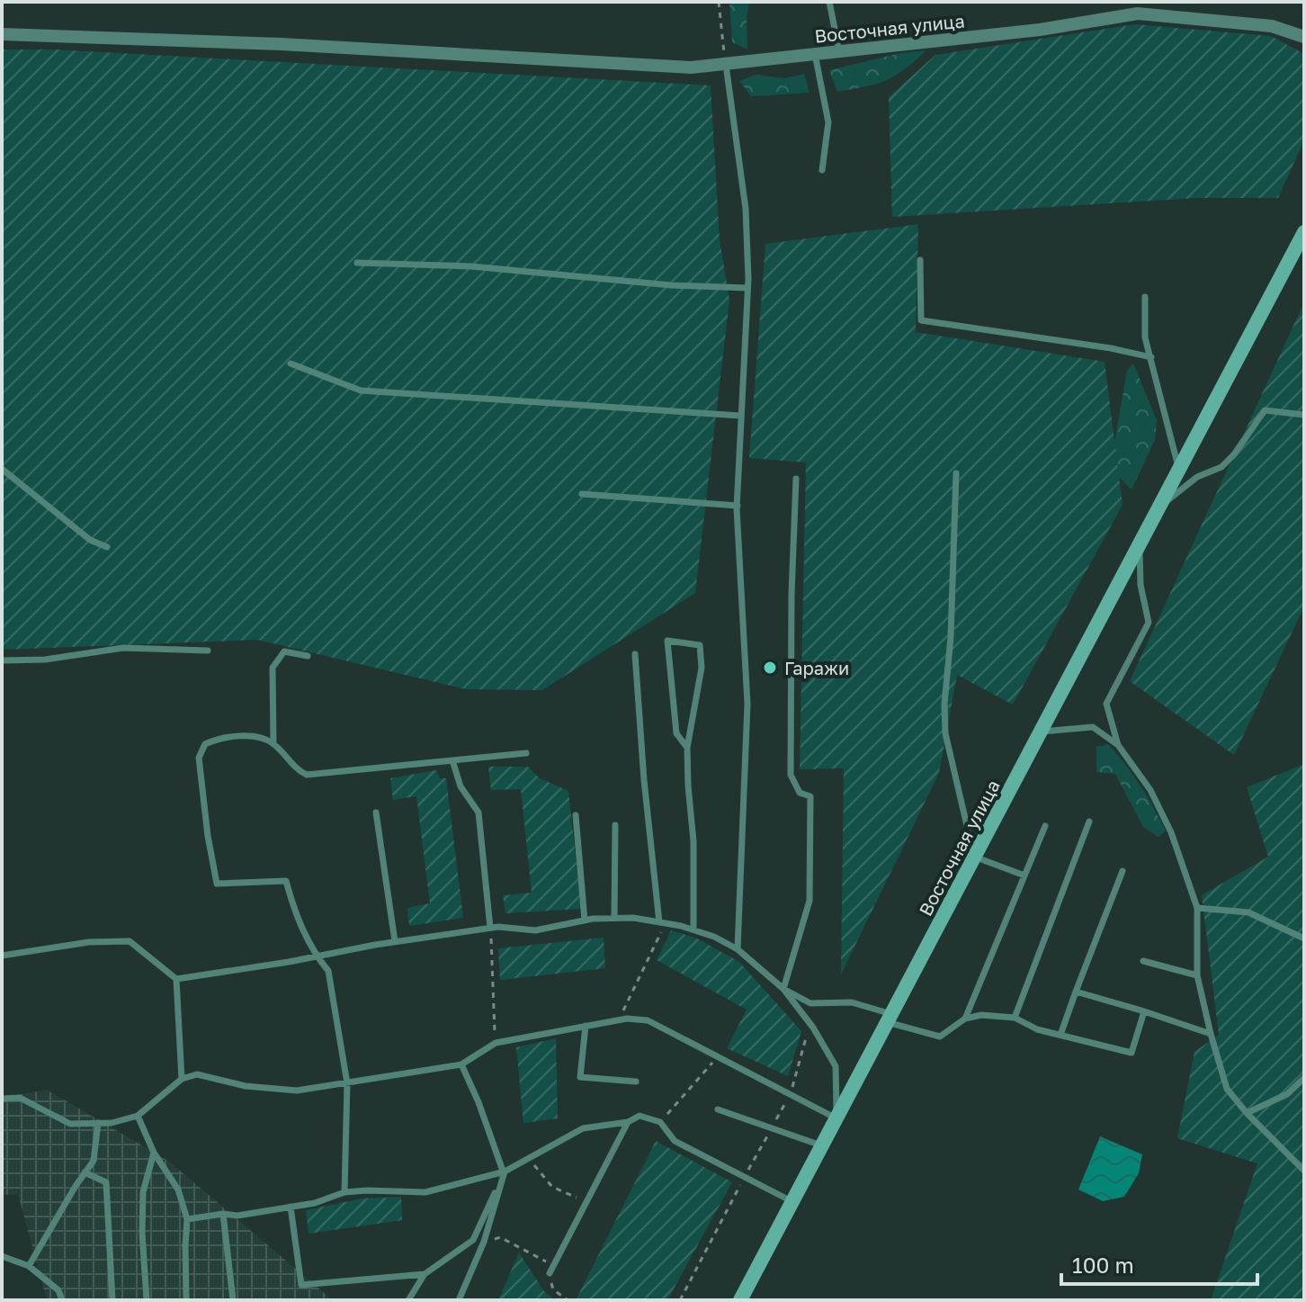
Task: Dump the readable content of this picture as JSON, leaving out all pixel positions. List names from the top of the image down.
{
  "streets": {
    "main road": ["Восточная улица"]
  },
  "places": ["Гаражи"],
  "scale_bar": "100 m"
}
